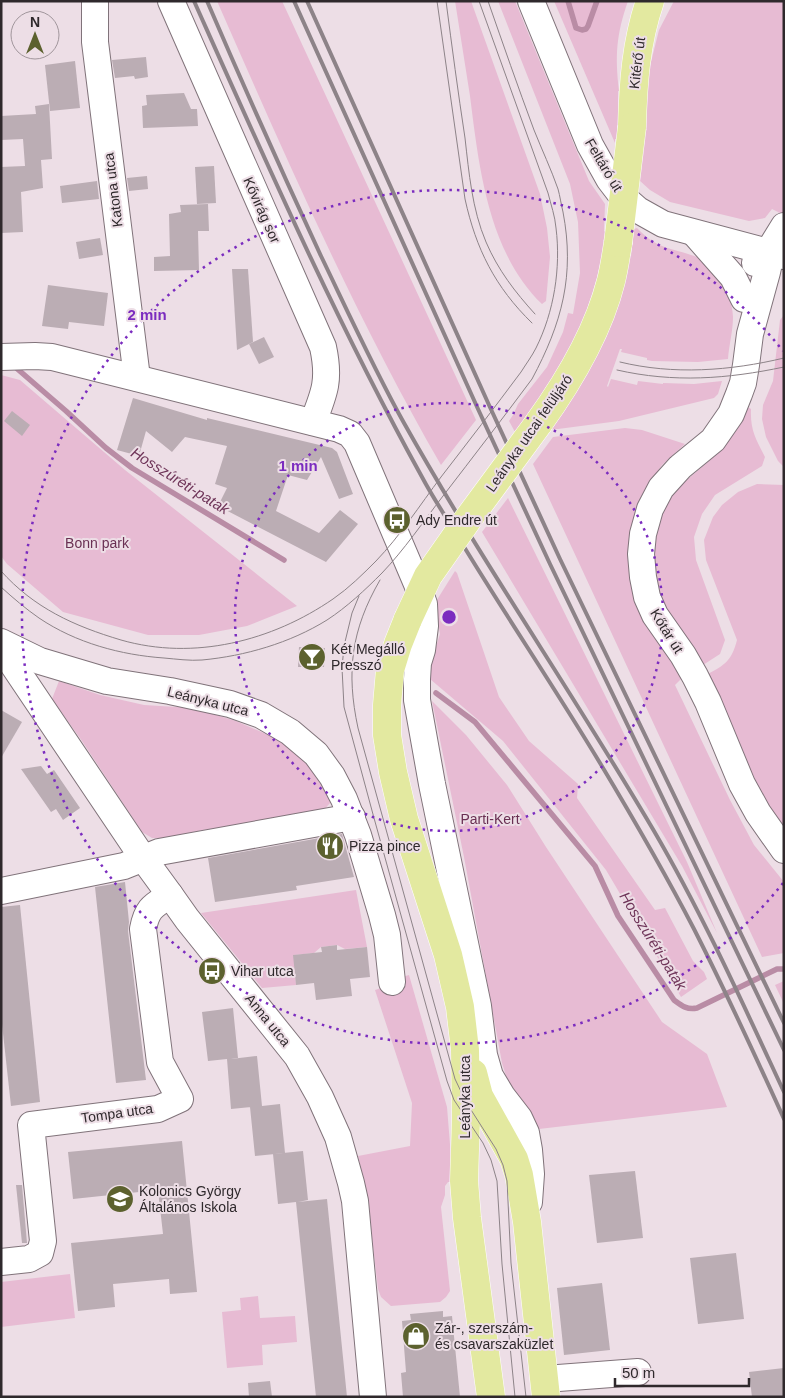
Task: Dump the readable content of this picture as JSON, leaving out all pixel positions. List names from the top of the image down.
{
  "streets": {
    "main road": ["Kitérő út", "Leányka utcai felüljáró", "Leányka utca"],
    "street": [
      "Feltáró út",
      "Katona utca",
      "Kővirág sor",
      "Kőtár út",
      "Anna utca",
      "Tompa utca"
    ]
  },
  "crossings": [
    ["Kitérő út", "Leányka utcai felüljáró"],
    ["Feltáró út", "Kőtár út"],
    ["Leányka utcai felüljáró", "Leányka utca"],
    ["Anna utca", "Tompa utca"]
  ],
  "water": ["Hosszúréti-patak"],
  "parks": ["Bonn park", "Parti-Kert"],
  "places": {
    "bus stop": ["Ady Endre út", "Vihar utca"],
    "bar": ["Két Megálló Presszó"],
    "restaurant": ["Pizza pince"],
    "school or university": ["Kolonics György Általános Iskola"],
    "shop": ["Zár-, szerszám- és csavarszaküzlet"]
  },
  "scale_bar": "50 m",
  "north": "top",
  "rings": ["2 min", "1 min"]
}
